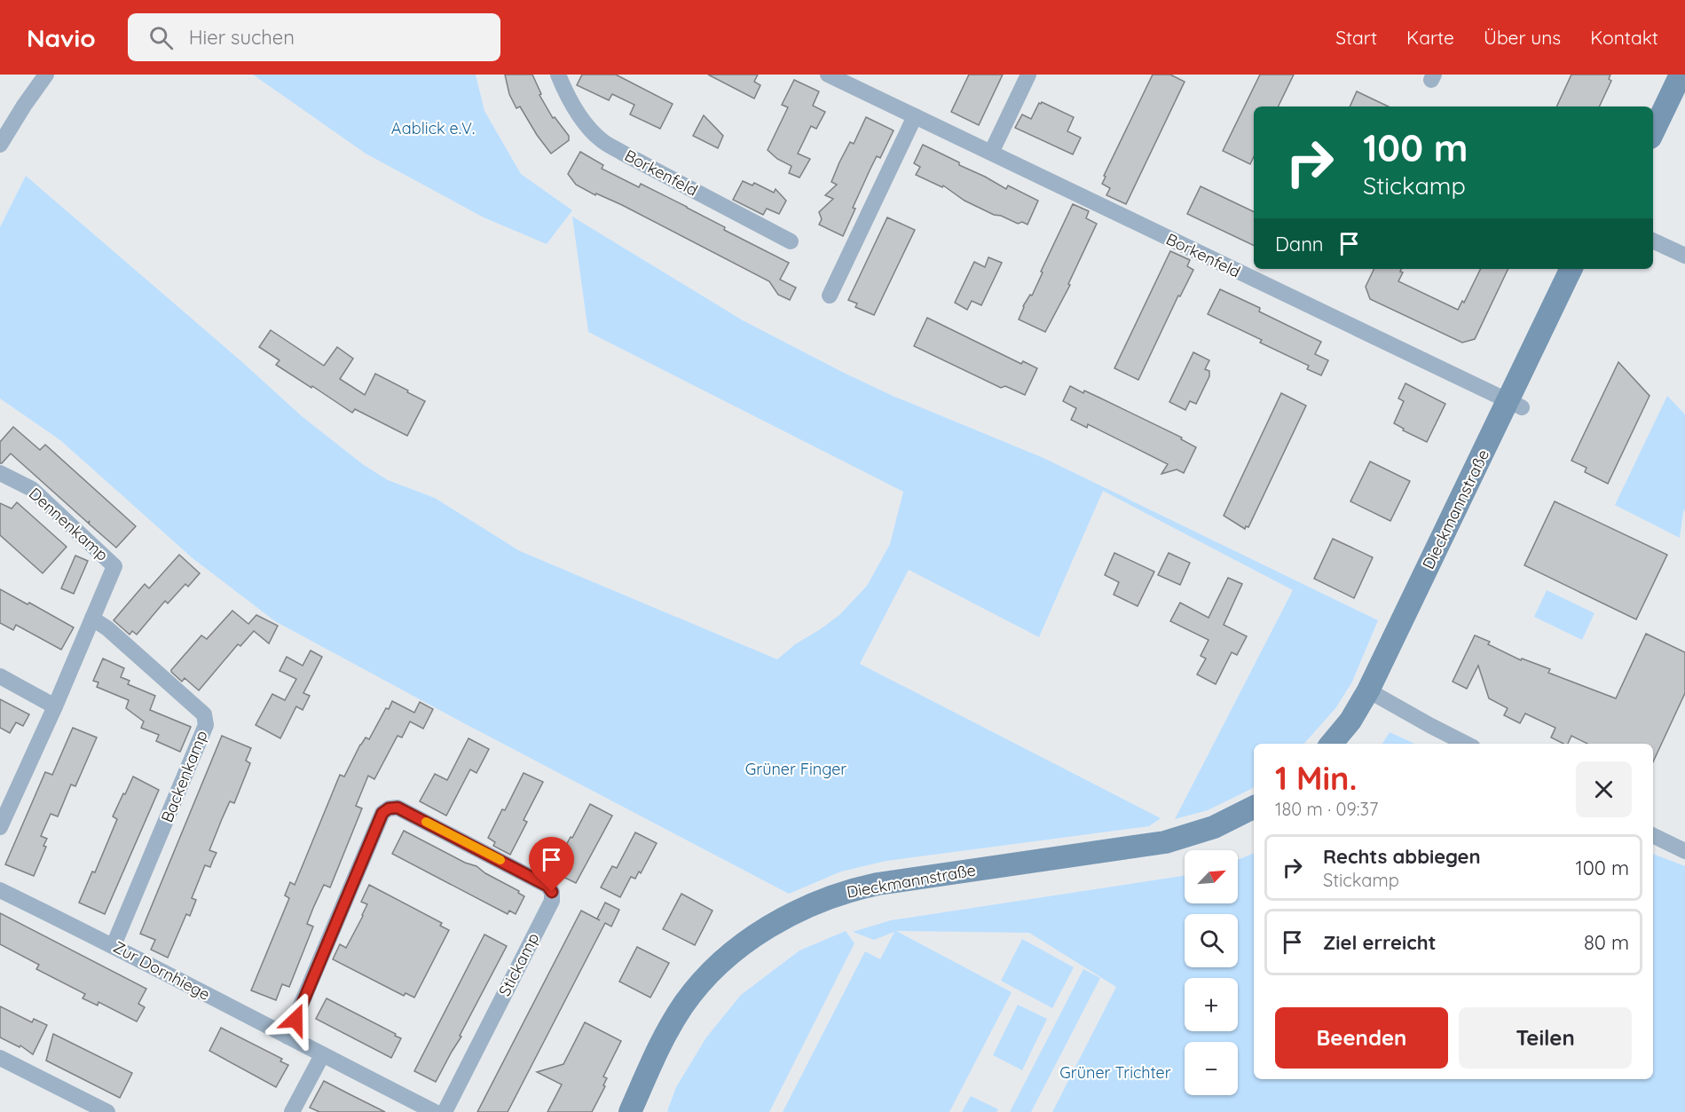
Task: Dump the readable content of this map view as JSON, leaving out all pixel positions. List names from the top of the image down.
{
  "streets": {
    "street": [
      "Borkenfeld",
      "Dieckmannstraße",
      "Dennenkamp",
      "Backenkamp",
      "Stickamp",
      "Zur Dornhiege"
    ]
  },
  "crossings": [
    ["Borkenfeld", "Dieckmannstraße"],
    ["Dennenkamp", "Backenkamp"],
    ["Backenkamp", "Zur Dornhiege"],
    ["Stickamp", "Zur Dornhiege"]
  ],
  "parks": ["Aablick e.V.", "Grüner Finger", "Grüner Trichter"],
  "north": "top right",
  "page": {
    "header": "Navio",
    "search": "Hier suchen",
    "nav": [
      "Start",
      "Karte",
      "Über uns",
      "Kontakt"
    ],
    "turn": ["100 m", "Stickamp"],
    "then": "Dann",
    "heading": ["1 Min.", "180 m · 09:37"],
    "list": [
      {
        "name": "Rechts abbiegen",
        "note": "Stickamp",
        "value": "100 m"
      },
      {
        "name": "Ziel erreicht",
        "value": "80 m"
      }
    ],
    "map_buttons": ["+", "−"],
    "buttons": ["Beenden", "Teilen"]
  }
}
